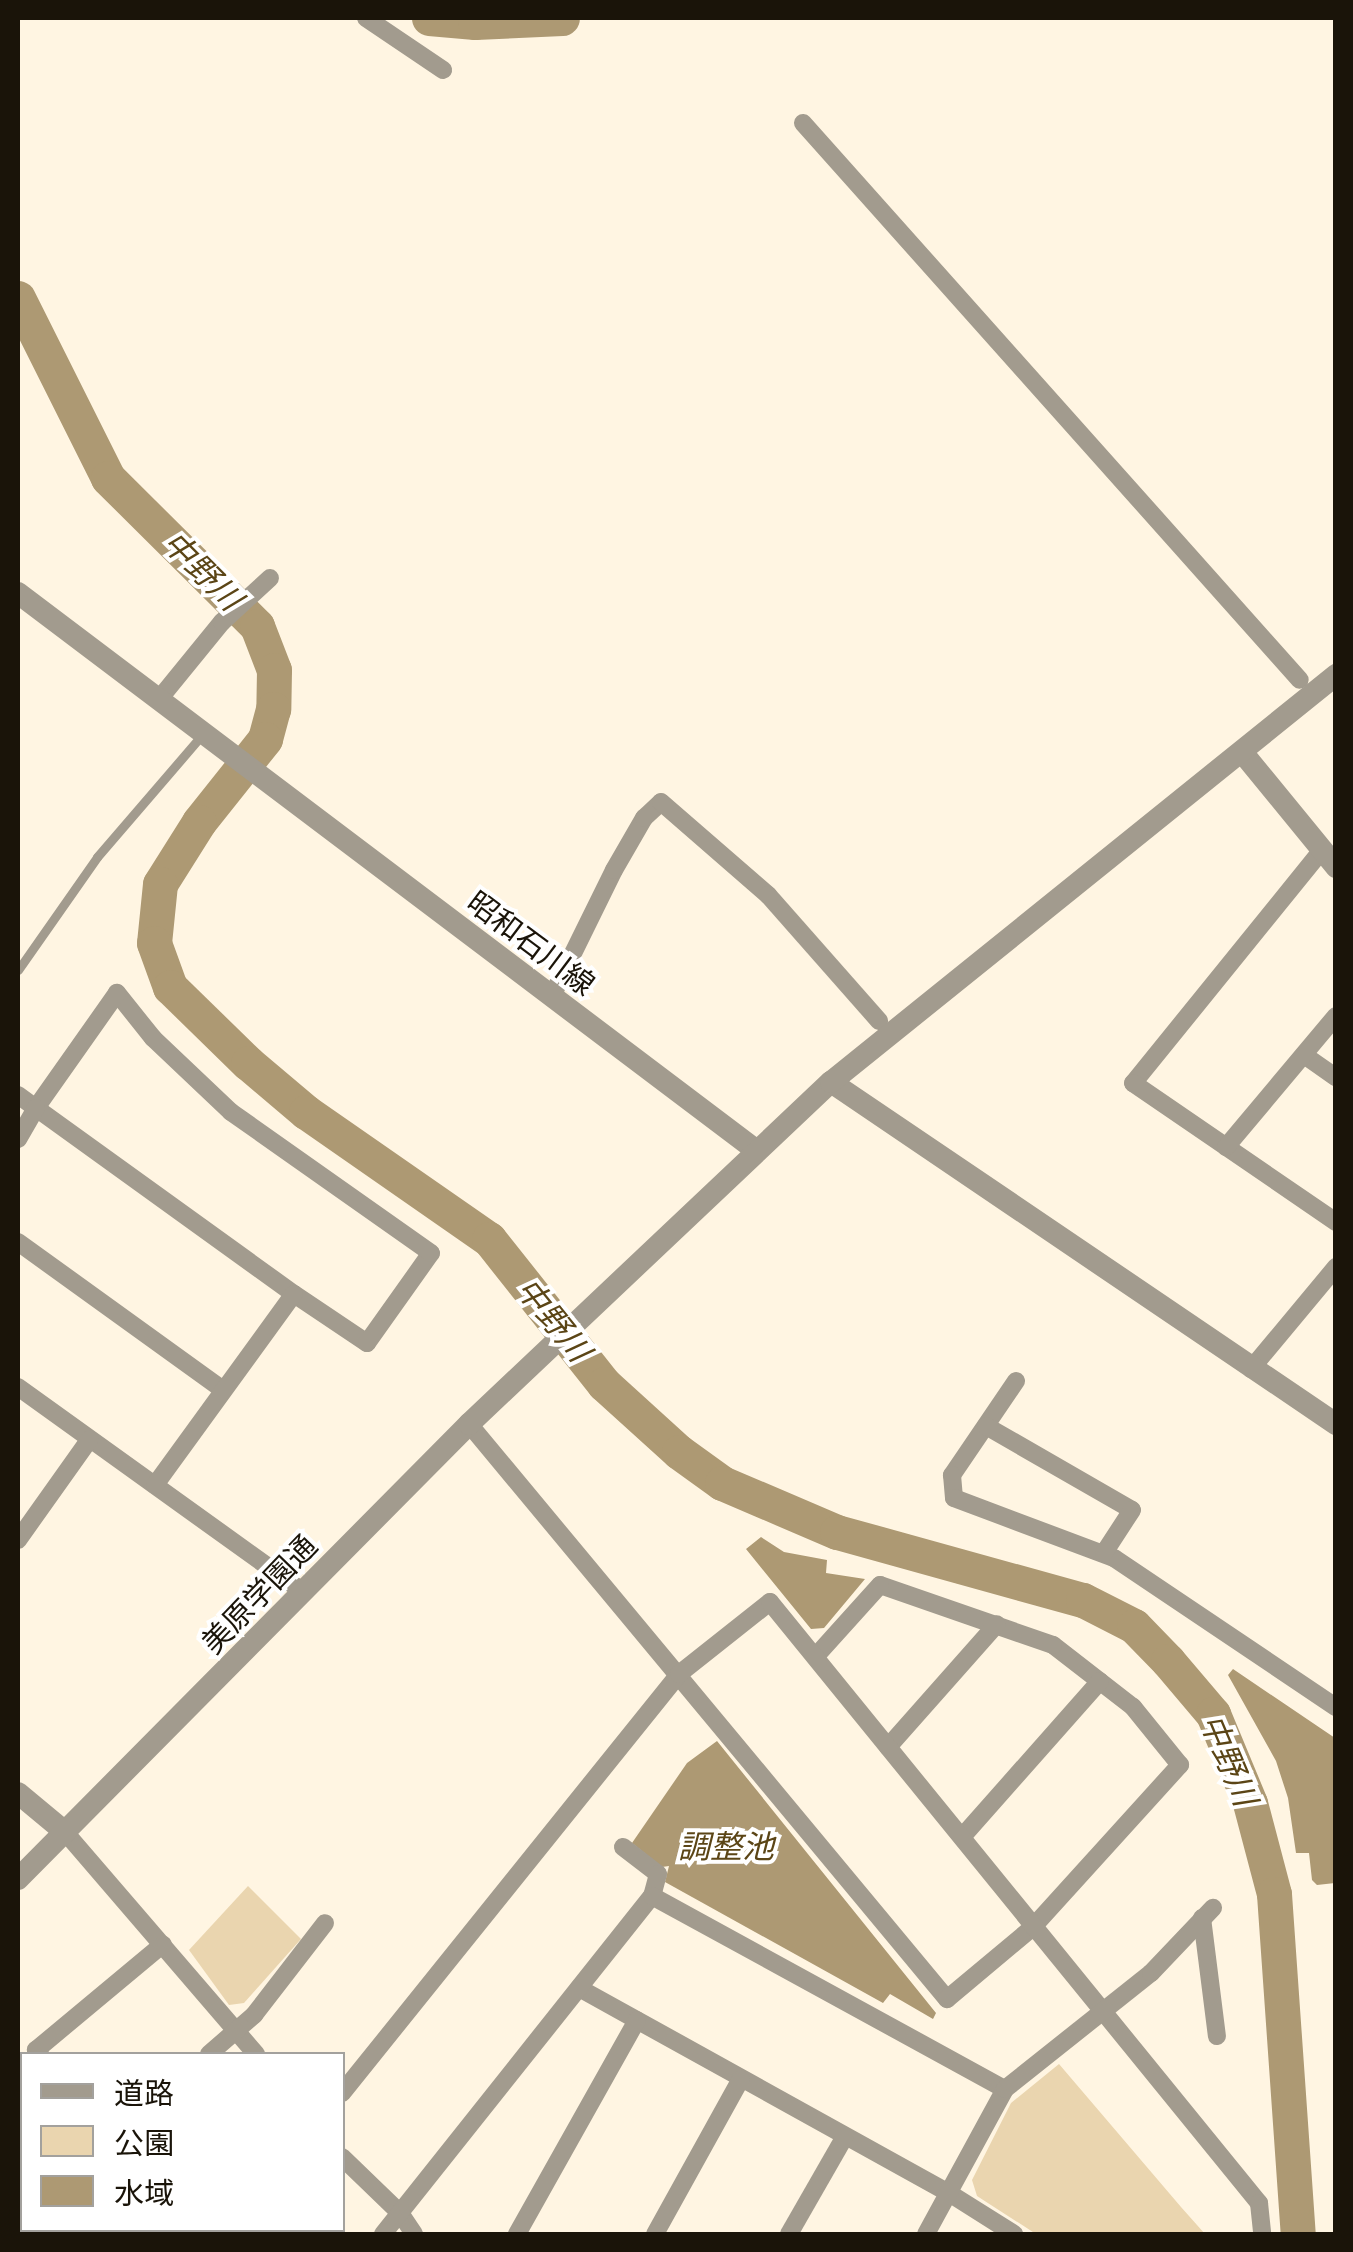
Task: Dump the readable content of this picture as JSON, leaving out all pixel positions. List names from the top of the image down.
{
  "streets": {
    "street": ["昭和石川線", "美原学園通"]
  },
  "crossings": [
    ["昭和石川線", "美原学園通"]
  ],
  "water": ["中野川", "調整池"],
  "legend": ["道路", "公園", "水域"]
}
